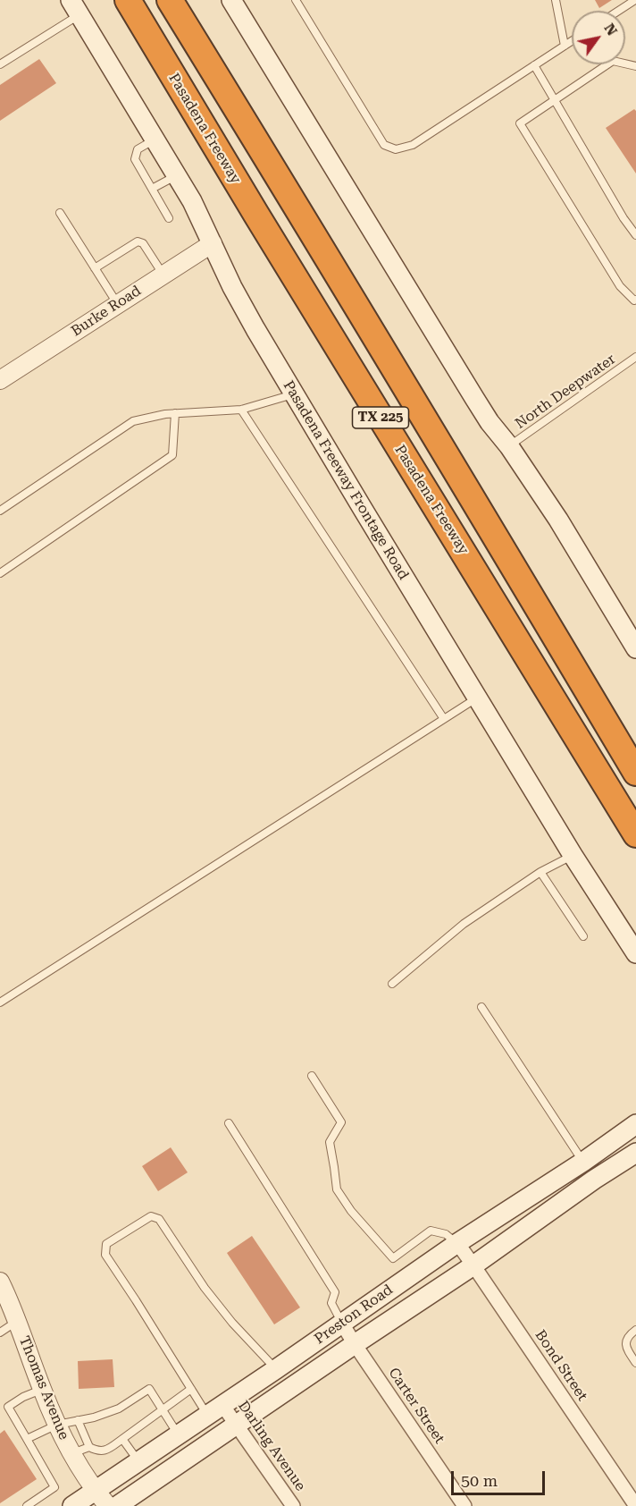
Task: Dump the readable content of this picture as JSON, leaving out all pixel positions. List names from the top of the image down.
{
  "streets": {
    "highway": ["Pasadena Freeway", "TX 225"],
    "main road": ["Pasadena Freeway Frontage Road", "Preston Road"],
    "street": [
      "Burke Road",
      "Bond Street",
      "Thomas Avenue",
      "Carter Street",
      "Darling Avenue"
    ],
    "lane": ["North Deepwater"]
  },
  "crossings": [
    ["Burke Road", "Pasadena Freeway Frontage Road"],
    ["Preston Road", "Bond Street"],
    ["Preston Road", "Thomas Avenue"],
    ["Preston Road", "Carter Street"],
    ["Preston Road", "Darling Avenue"]
  ],
  "scale_bar": "50 m",
  "north": "top right"
}
